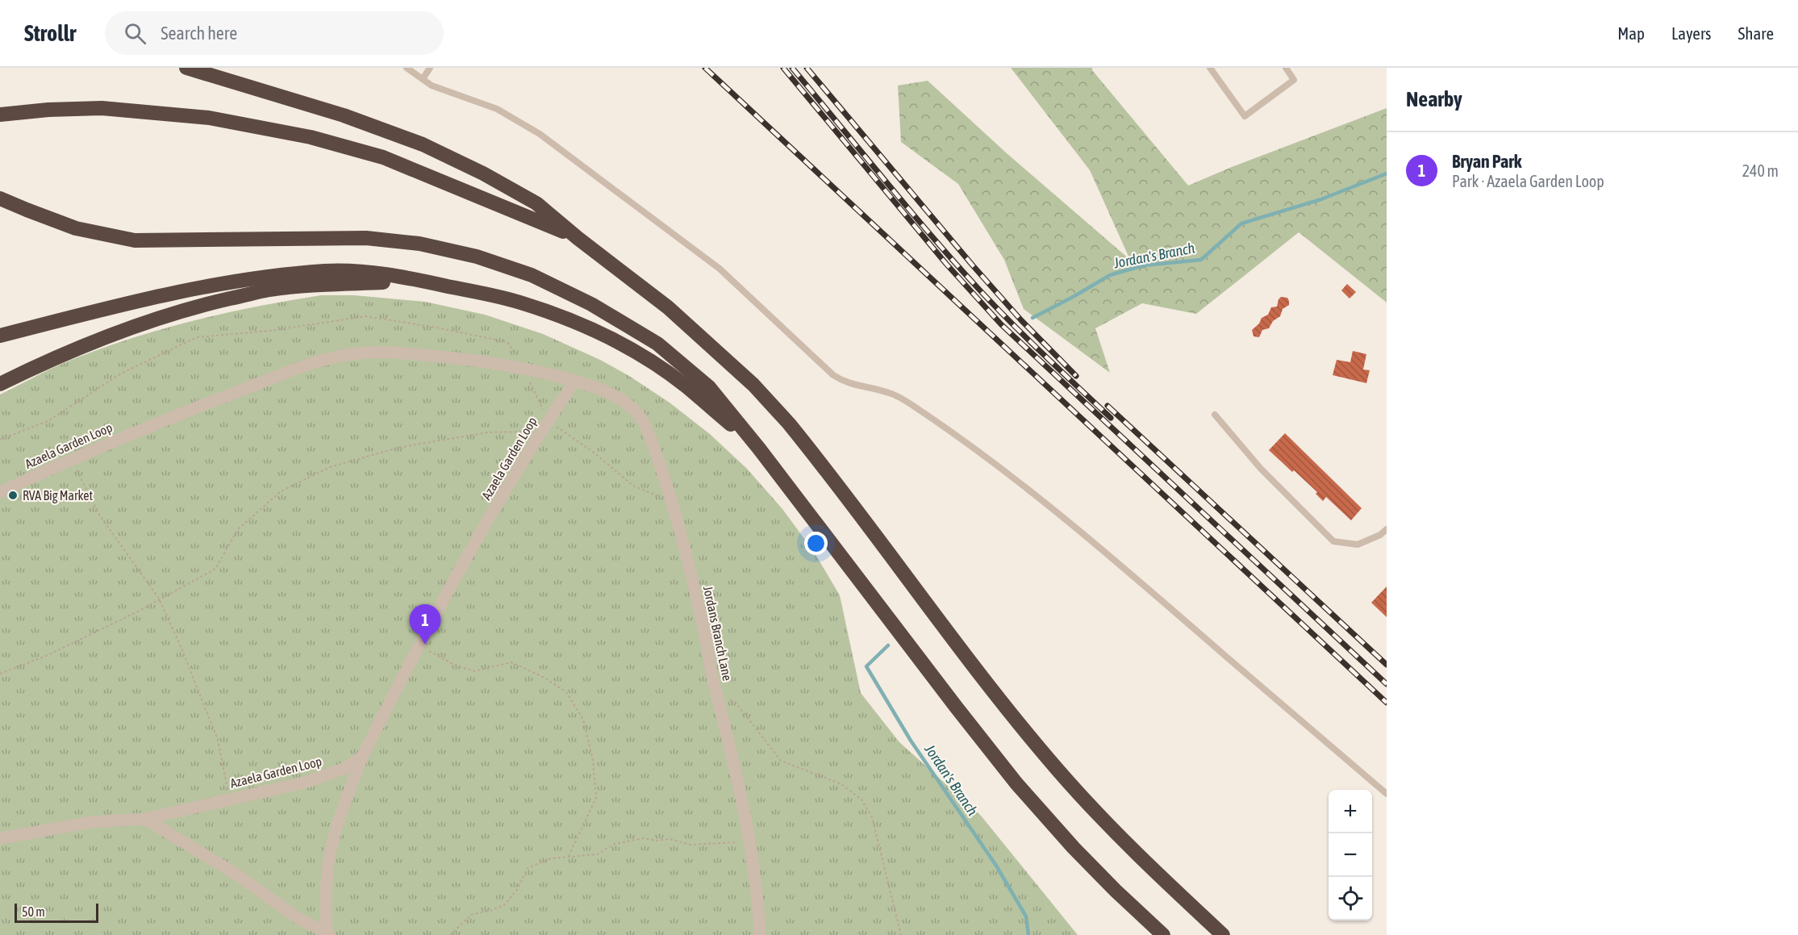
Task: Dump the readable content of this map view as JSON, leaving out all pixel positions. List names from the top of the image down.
{
  "streets": {
    "street": ["Azaela Garden Loop", "Jordans Branch Lane"]
  },
  "crossings": [
    ["Azaela Garden Loop", "Jordans Branch Lane"]
  ],
  "water": ["Jordan's Branch"],
  "places": ["RVA Big Market"],
  "scale_bar": "50 m",
  "page": {
    "header": "Strollr",
    "search": "Search here",
    "nav": ["Map", "Layers", "Share"],
    "heading": "Nearby",
    "list": [
      {
        "mark": "1",
        "name": "Bryan Park",
        "note": "Park · Azaela Garden Loop",
        "value": "240 m"
      }
    ],
    "pins": "1",
    "map_buttons": ["+", "−"],
    "scale": "50 m"
  }
}
